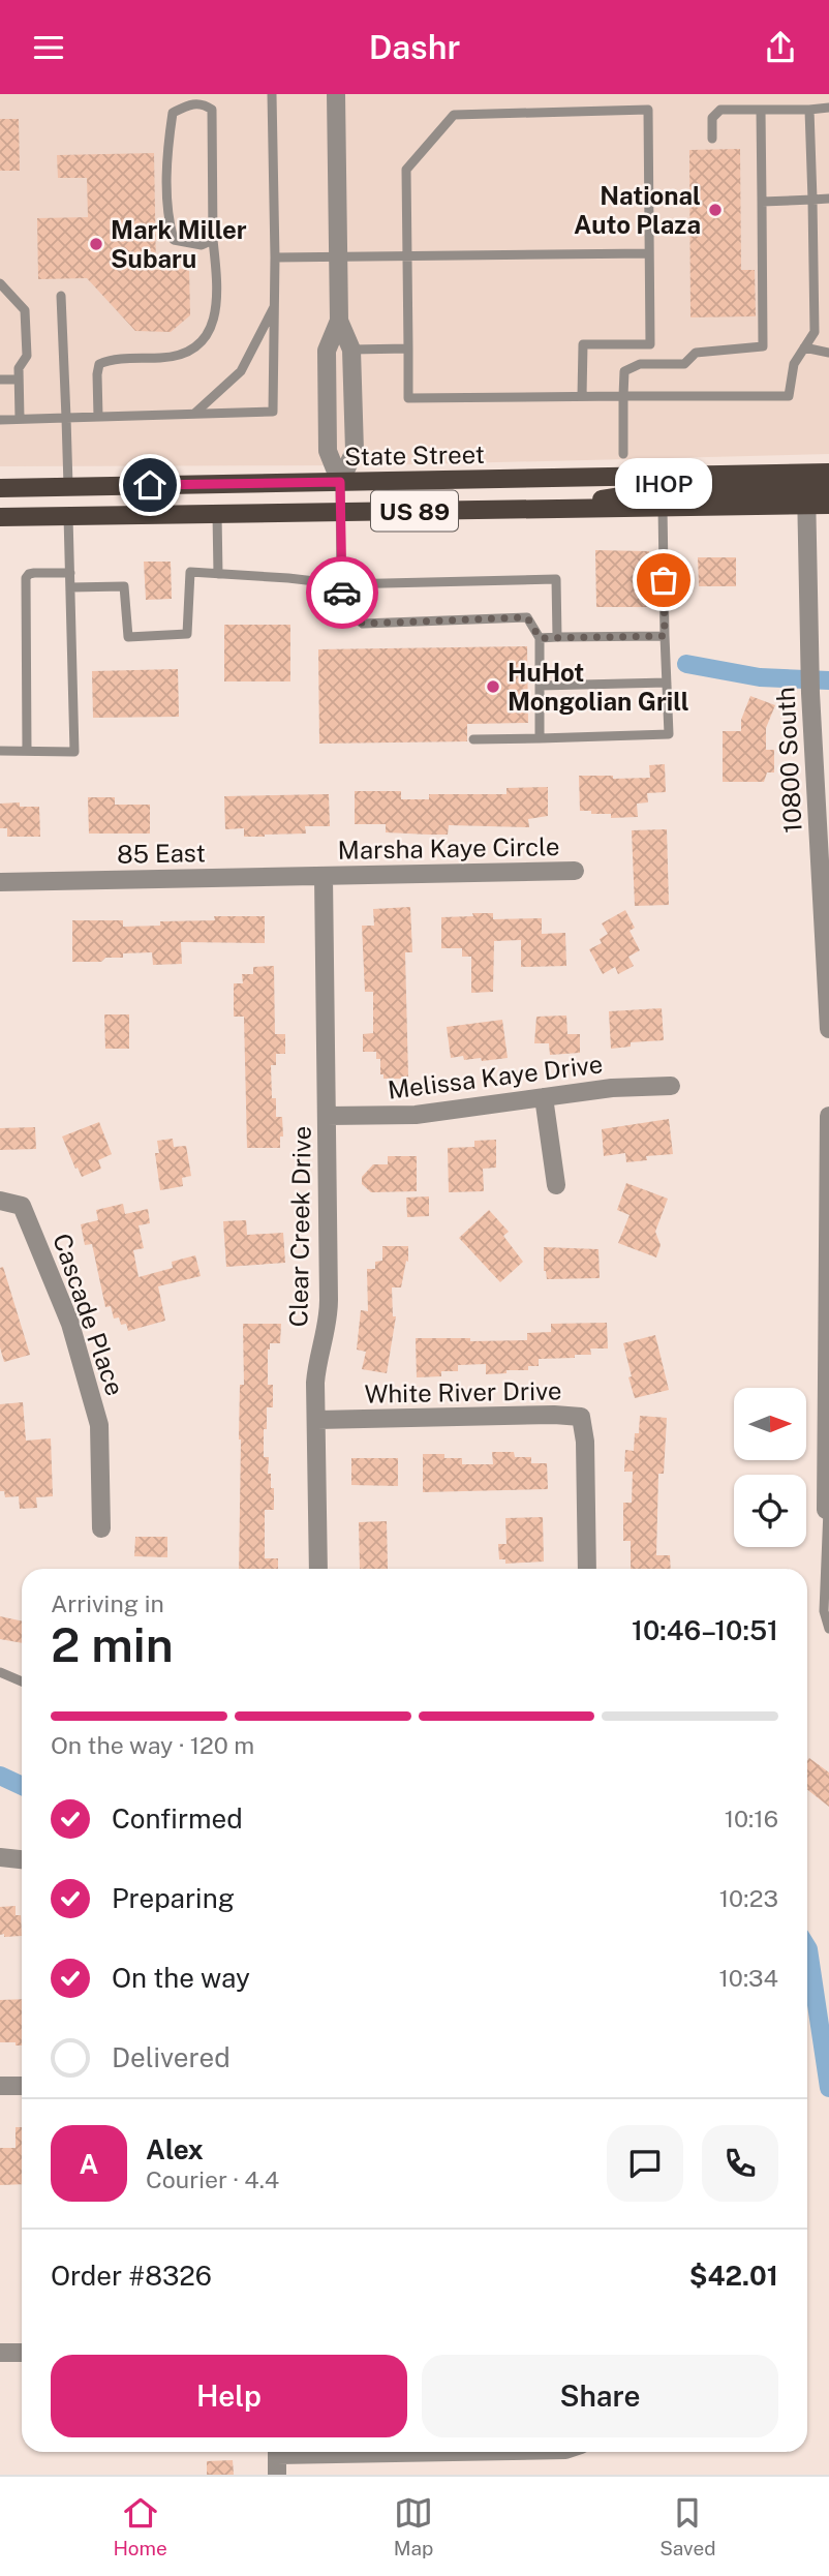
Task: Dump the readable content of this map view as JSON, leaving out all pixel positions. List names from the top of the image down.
{
  "streets": {
    "main road": ["State Street", "US 89"],
    "street": [
      "10800 South",
      "Marsha Kaye Circle",
      "85 East",
      "Melissa Kaye Drive",
      "Clear Creek Drive",
      "Cascade Place",
      "White River Drive"
    ]
  },
  "crossings": [
    ["US 89", "10800 South"],
    ["Marsha Kaye Circle", "85 East"],
    ["Marsha Kaye Circle", "Clear Creek Drive"],
    ["85 East", "Clear Creek Drive"],
    ["Melissa Kaye Drive", "Clear Creek Drive"],
    ["Clear Creek Drive", "White River Drive"]
  ],
  "places": [
    "National Auto Plaza",
    "Mark Miller Subaru",
    "IHOP",
    "HuHot Mongolian Grill"
  ],
  "north": "right",
  "page": {
    "header": "Dashr",
    "bubble": "IHOP",
    "heading": ["2 min", "Arriving in", "10:46–10:51"],
    "panel": [
      "Alex",
      "Courier · 4.4",
      "Order #8326",
      "$42.01"
    ],
    "bar": "On the way · 120 m",
    "list": [
      ["Confirmed", "10:16"],
      ["Preparing", "10:23"],
      ["On the way", "10:34"],
      "Delivered"
    ],
    "round": "A",
    "buttons": ["Help", "Share"],
    "tabs": ["Home", "Map", "Saved"]
  }
}
